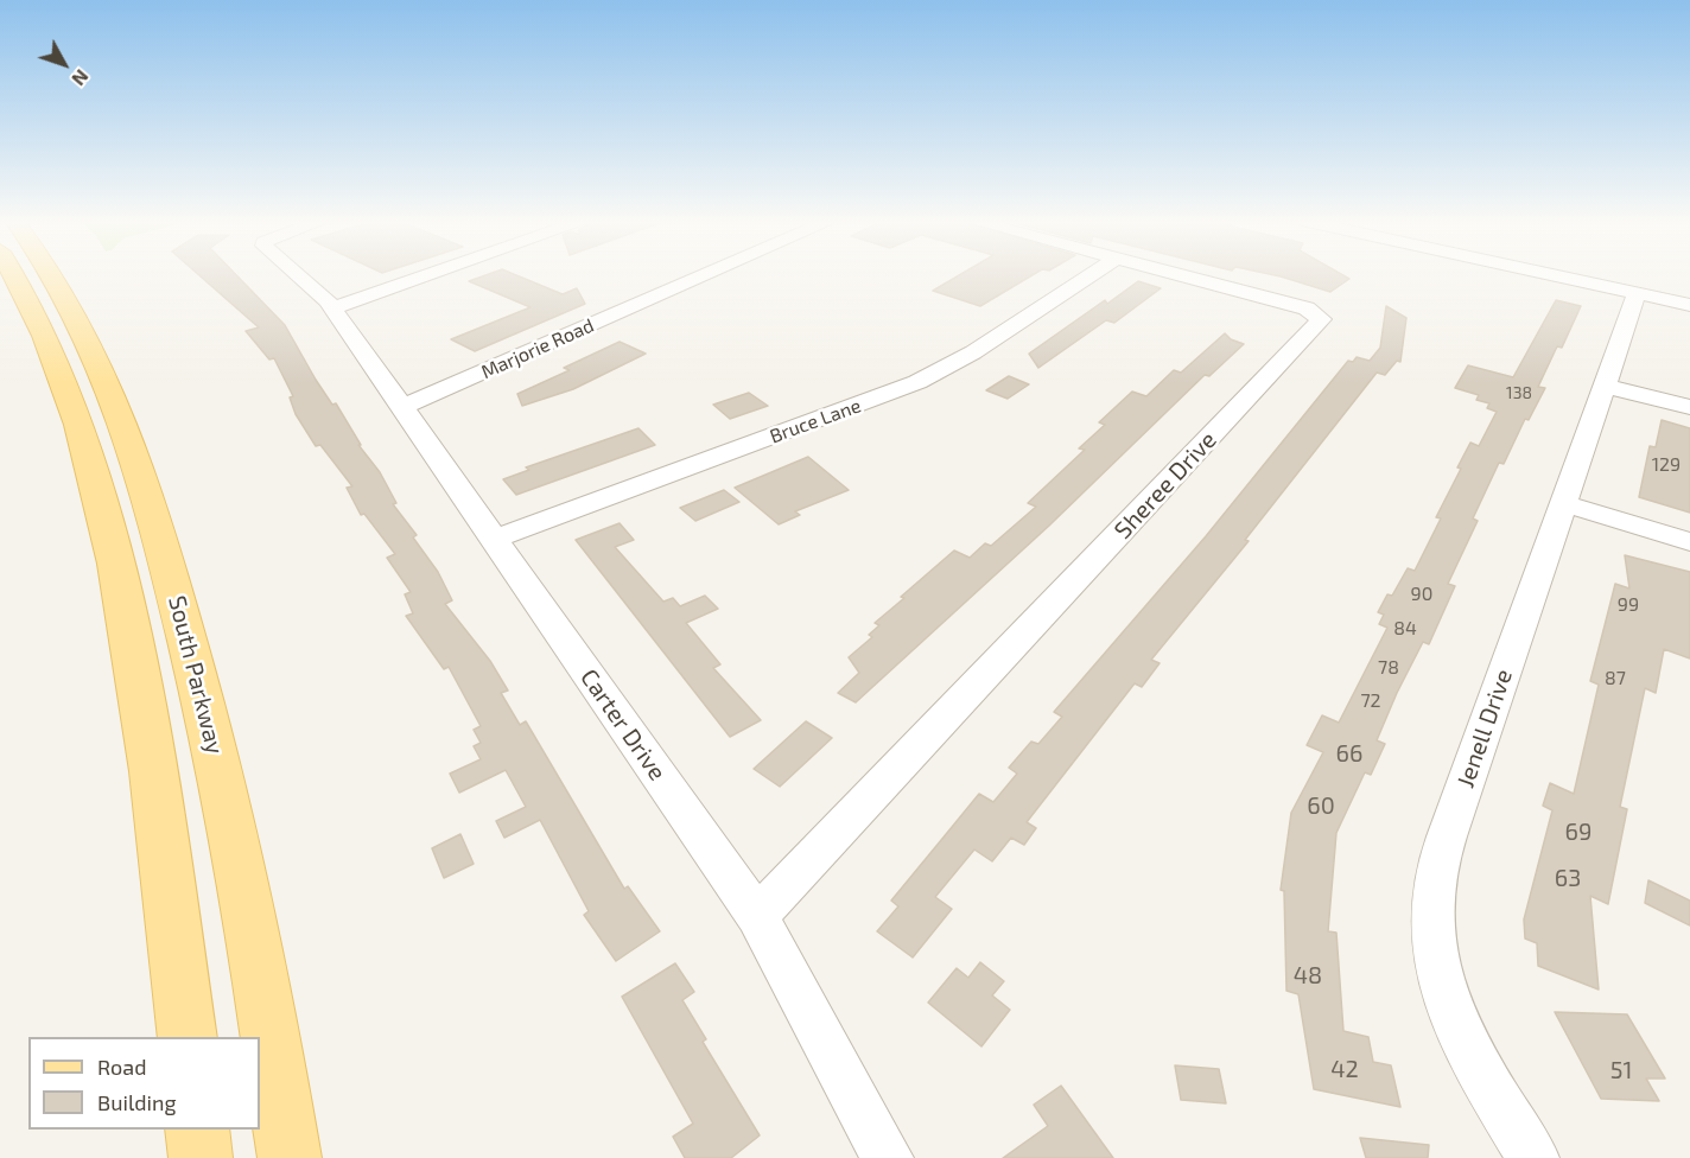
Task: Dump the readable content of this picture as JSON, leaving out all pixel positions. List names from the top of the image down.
{
  "streets": {
    "main road": ["South Parkway"],
    "street": [
      "Marjorie Road",
      "Bruce Lane",
      "Sheree Drive",
      "Carter Drive",
      "Jenell Drive"
    ]
  },
  "crossings": [
    ["Marjorie Road", "Carter Drive"],
    ["Bruce Lane", "Carter Drive"],
    ["Sheree Drive", "Carter Drive"]
  ],
  "house_numbers": [
    "138",
    "129",
    "90",
    "99",
    "84",
    "78",
    "87",
    "72",
    "66",
    "60",
    "69",
    "63",
    "48",
    "42",
    "51"
  ],
  "legend": ["Road", "Building"],
  "north": "bottom right"
}
